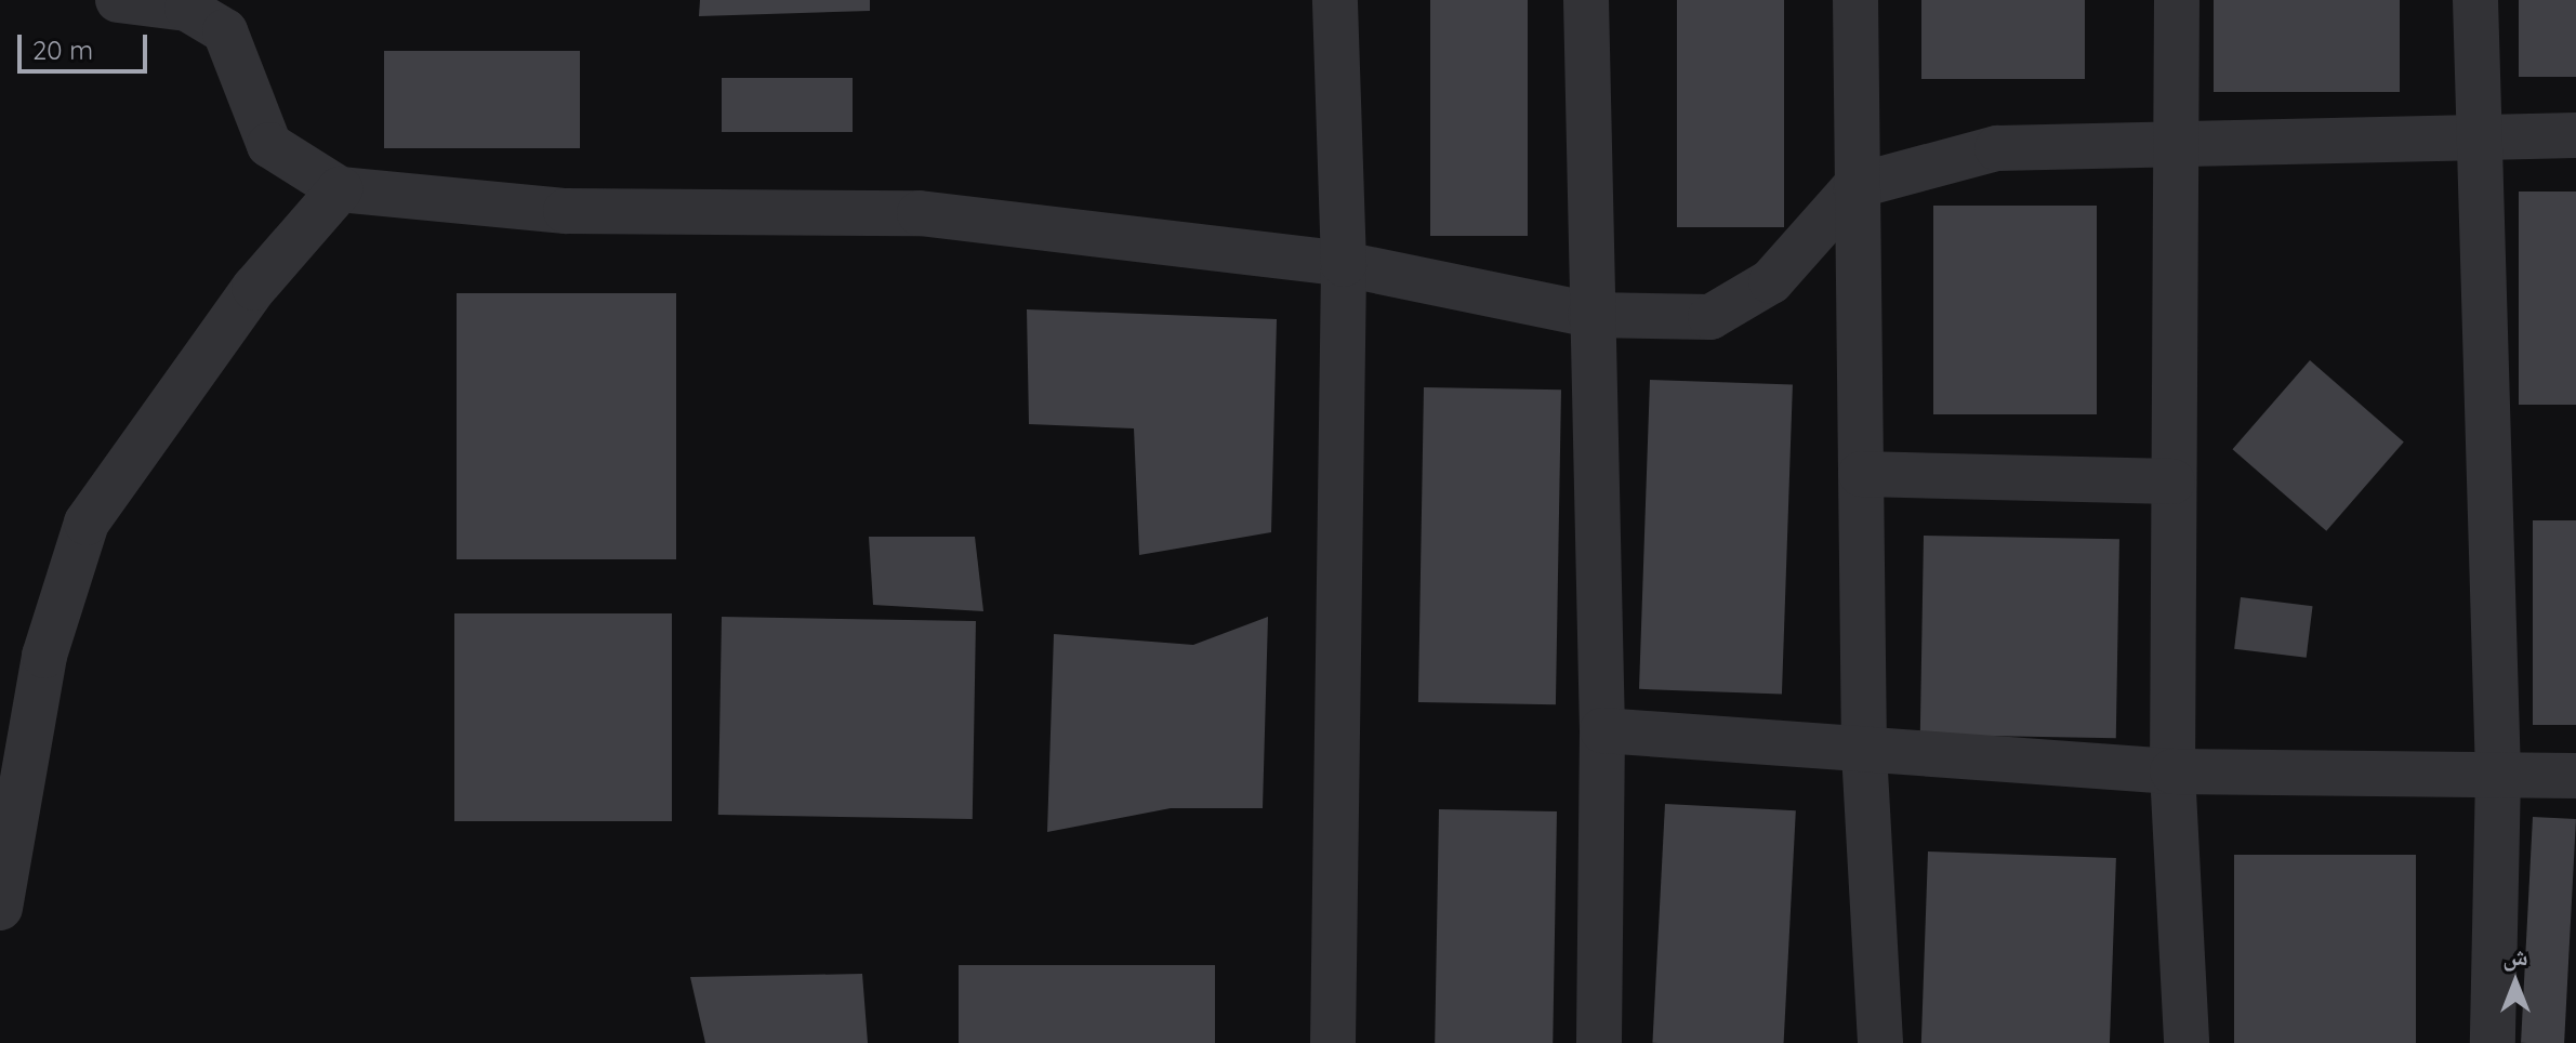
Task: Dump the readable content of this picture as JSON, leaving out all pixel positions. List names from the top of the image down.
{
  "scale_bar": "20 m",
  "north": "top"
}
